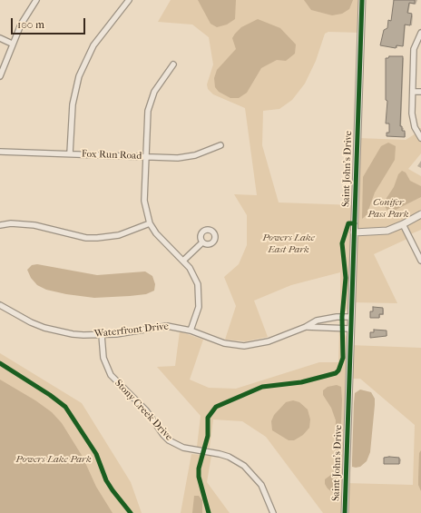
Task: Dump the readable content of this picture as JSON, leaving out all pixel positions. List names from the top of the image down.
{
  "streets": {
    "street": [
      "Fox Run Road",
      "Saint John's Drive",
      "Waterfront Drive",
      "Stony Creek Drive"
    ]
  },
  "crossings": [
    ["Saint John's Drive", "Waterfront Drive"],
    ["Waterfront Drive", "Stony Creek Drive"]
  ],
  "parks": ["Conifer Pass Park", "Powers Lake East Park", "Powers Lake Park"],
  "scale_bar": "100 m"
}
